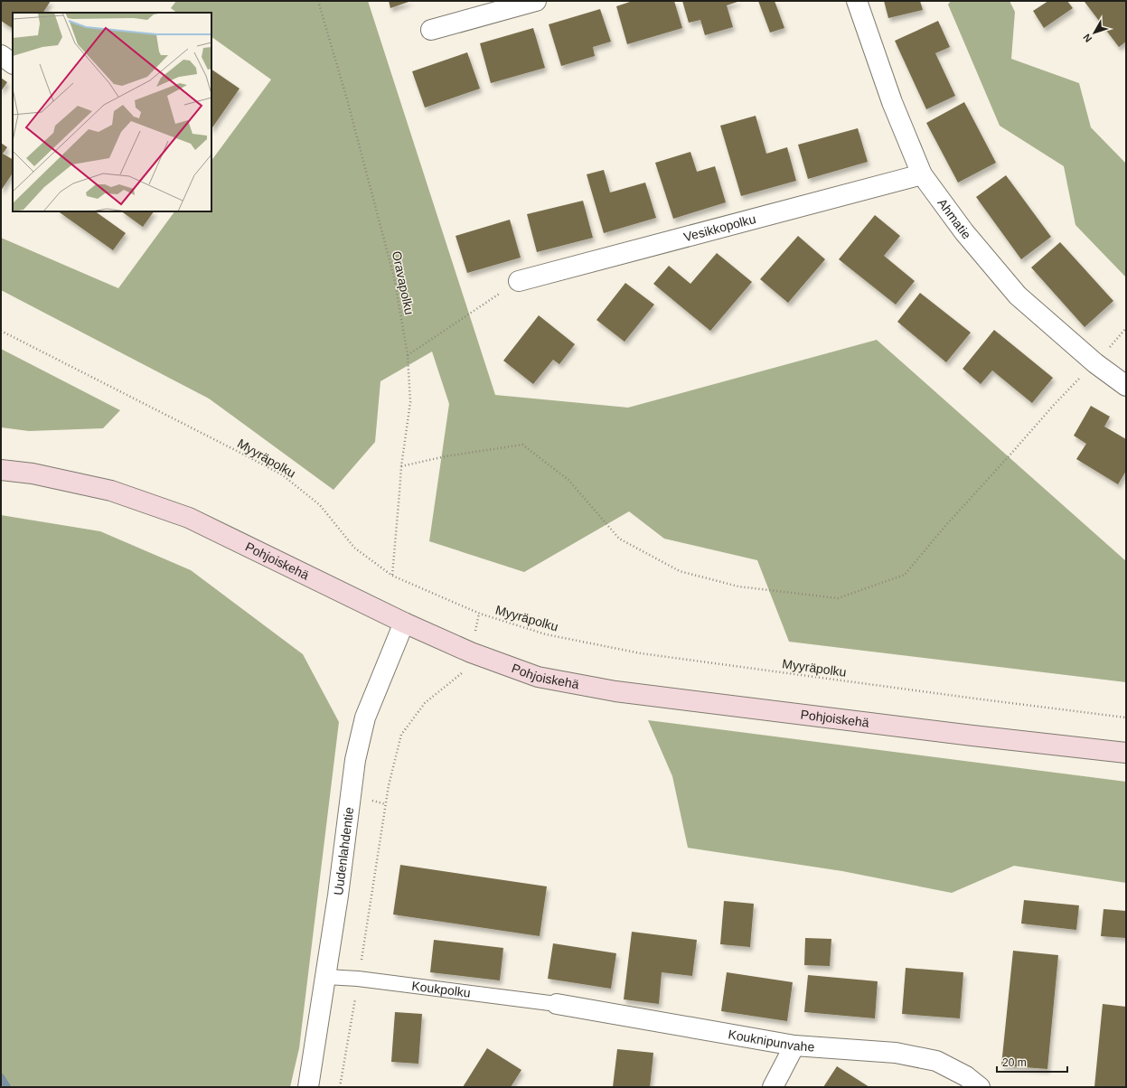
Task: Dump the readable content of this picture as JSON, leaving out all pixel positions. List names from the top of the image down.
{
  "streets": {
    "main road": ["Pohjoiskehä"],
    "street": [
      "Ahmatie",
      "Vesikkopolku",
      "Uudenlahdentie",
      "Kouknipunvahe"
    ],
    "lane": ["Koukpolku"],
    "path": ["Oravapolku", "Myyräpolku"]
  },
  "crossings": [
    ["Ahmatie", "Vesikkopolku"],
    ["Oravapolku", "Myyräpolku"],
    ["Pohjoiskehä", "Uudenlahdentie"],
    ["Uudenlahdentie", "Koukpolku"],
    ["Koukpolku", "Kouknipunvahe"]
  ],
  "scale_bar": "20 m",
  "north": "bottom left"
}
